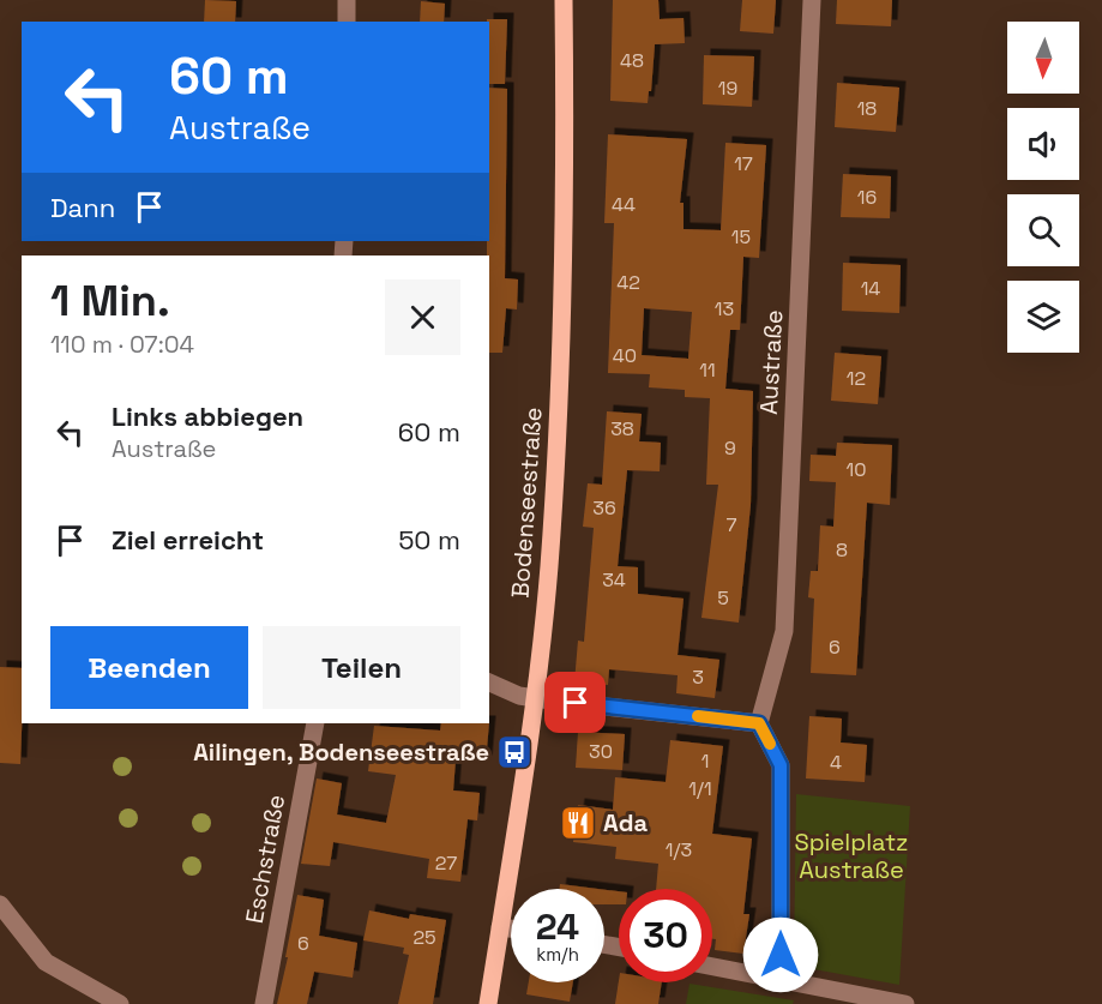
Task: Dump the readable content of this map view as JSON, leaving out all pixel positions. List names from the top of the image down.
{
  "streets": {
    "main road": ["Bodenseestraße"],
    "street": ["Austraße", "Eschstraße"]
  },
  "parks": ["Spielplatz Austraße"],
  "places": {
    "bus stop": ["Ailingen, Bodenseestraße"],
    "restaurant": ["Ada"]
  },
  "house_numbers": [
    "48",
    "19",
    "18",
    "17",
    "16",
    "44",
    "15",
    "42",
    "14",
    "13",
    "40",
    "11",
    "12",
    "38",
    "9",
    "10",
    "36",
    "7",
    "8",
    "34",
    "5",
    "6",
    "3",
    "30",
    "1",
    "4",
    "1/1",
    "1/3",
    "27",
    "25",
    "6"
  ],
  "north": "bottom",
  "page": {
    "turn": ["60 m", "Austraße"],
    "then": "Dann",
    "heading": ["1 Min.", "110 m · 07:04"],
    "list": [
      {
        "name": "Links abbiegen",
        "note": "Austraße",
        "value": "60 m"
      },
      {
        "name": "Ziel erreicht",
        "value": "50 m"
      }
    ],
    "buttons": ["Beenden", "Teilen"],
    "speed": "24 km/h",
    "limit": "30"
  }
}
